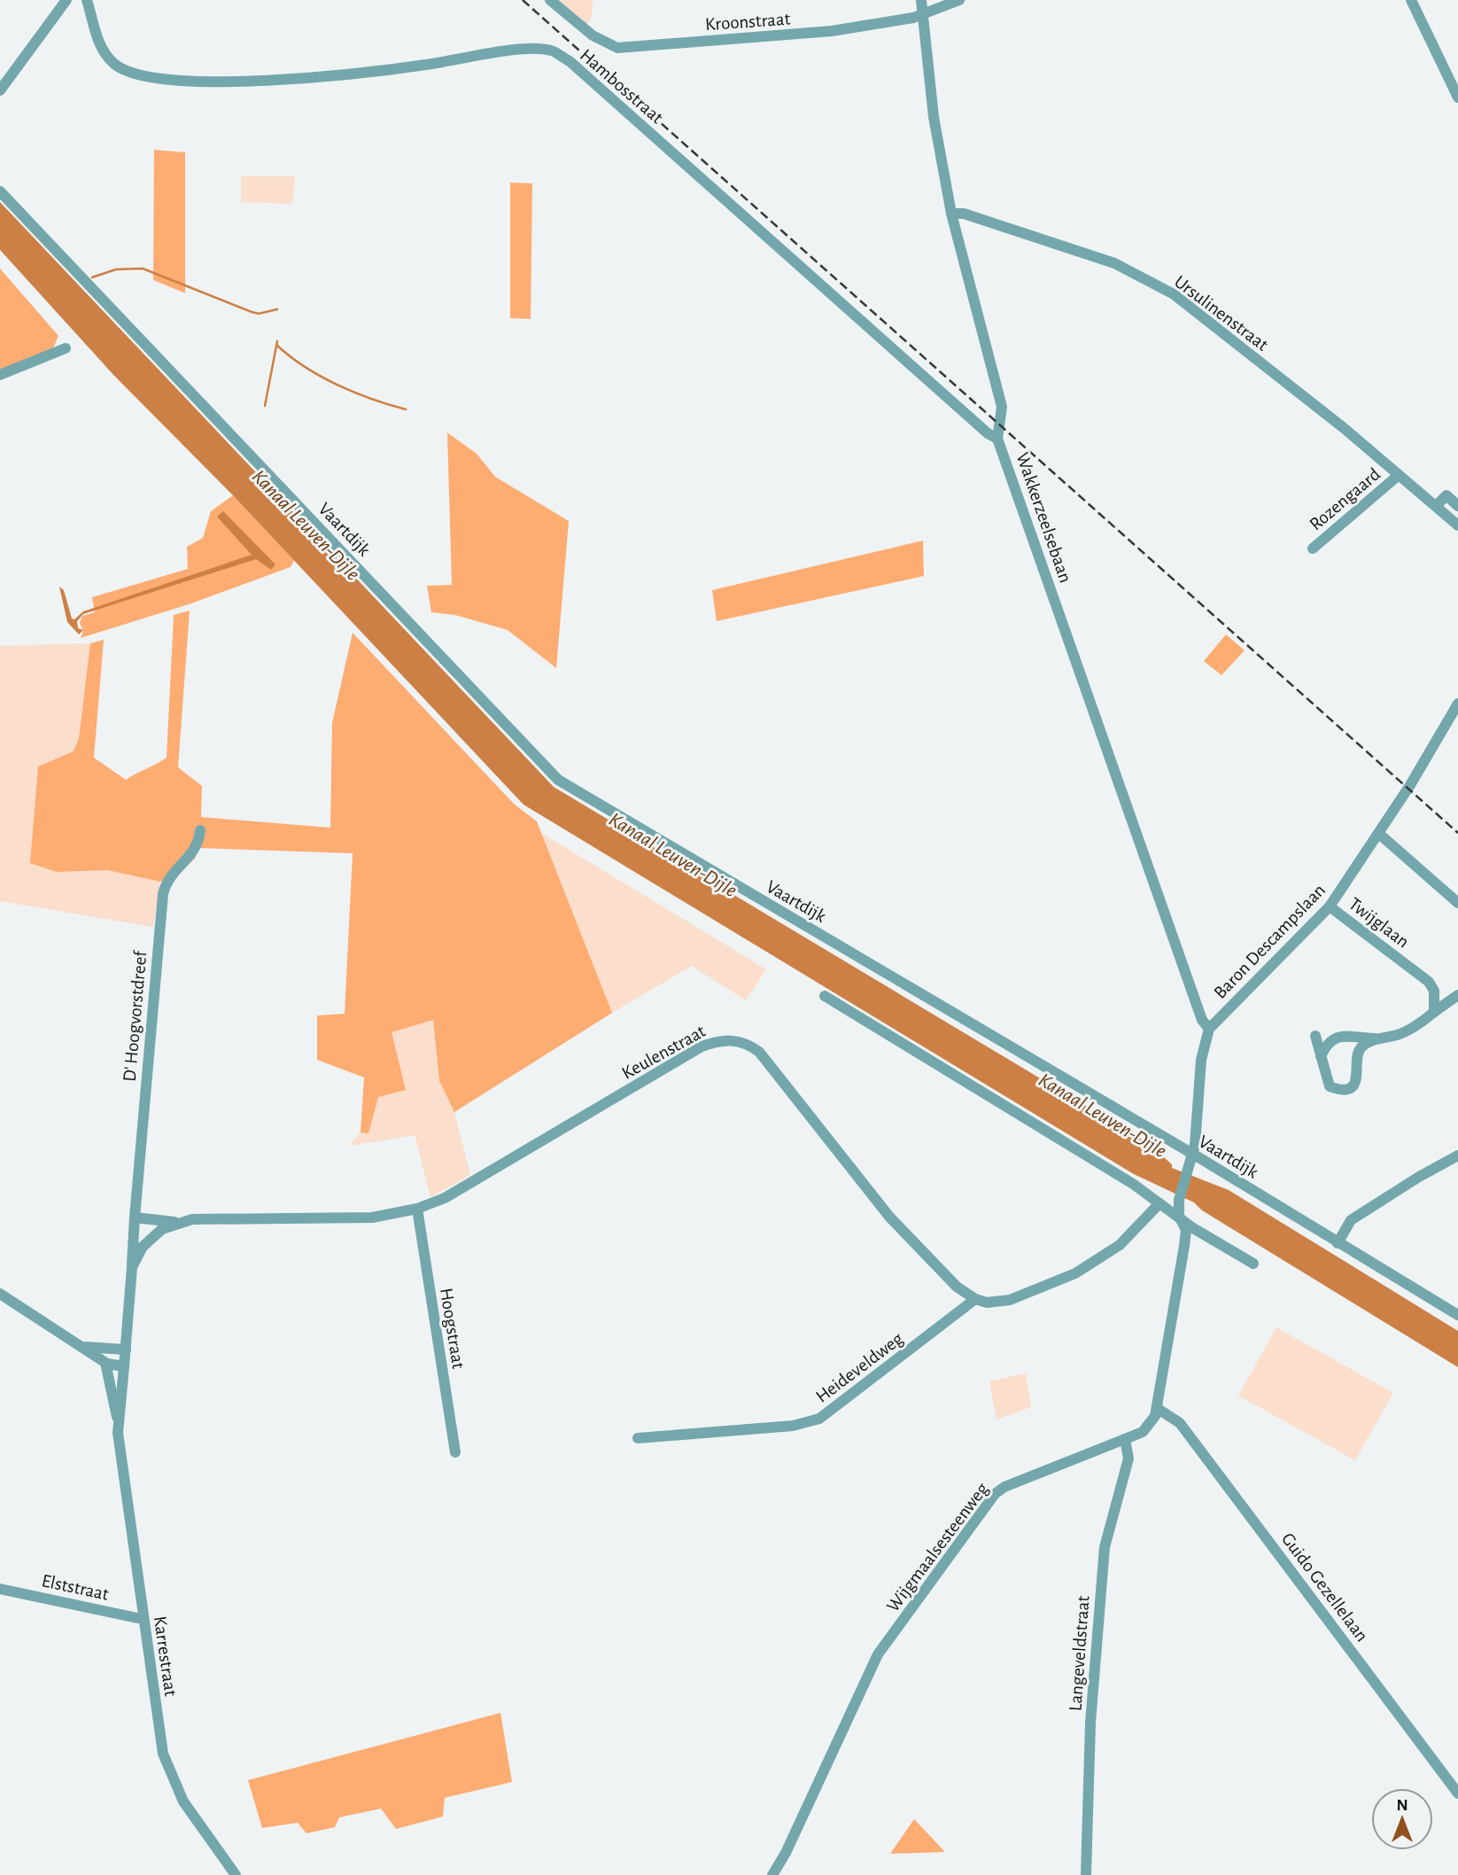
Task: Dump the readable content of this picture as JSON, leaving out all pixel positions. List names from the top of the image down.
{
  "streets": {
    "street": [
      "Kroonstraat",
      "Hambosstraat",
      "Ursulinenstraat",
      "Rozengaard",
      "Wakkerzeelsebaan",
      "Vaartdijk",
      "Twijglaan",
      "Baron Descampslaan",
      "D' Hoogvorstdreef",
      "Keulenstraat",
      "Hoogstraat",
      "Heideveldweg",
      "Wijgmaalsesteenweg",
      "Elststraat",
      "Guido Gezellelaan",
      "Langeveldstraat",
      "Karrestraat"
    ]
  },
  "crossings": [
    ["Kroonstraat", "Wakkerzeelsebaan"],
    ["Hambosstraat", "Wakkerzeelsebaan"],
    ["Ursulinenstraat", "Rozengaard"],
    ["Ursulinenstraat", "Wakkerzeelsebaan"],
    ["Wakkerzeelsebaan", "Baron Descampslaan"],
    ["Vaartdijk", "Wijgmaalsesteenweg"],
    ["Twijglaan", "Baron Descampslaan"],
    ["D' Hoogvorstdreef", "Keulenstraat"],
    ["Keulenstraat", "Hoogstraat"],
    ["Keulenstraat", "Heideveldweg"],
    ["Keulenstraat", "Karrestraat"],
    ["Wijgmaalsesteenweg", "Guido Gezellelaan"],
    ["Wijgmaalsesteenweg", "Langeveldstraat"],
    ["Elststraat", "Karrestraat"]
  ],
  "water": ["Kanaal Leuven-Dijle"],
  "north": "top"
}
